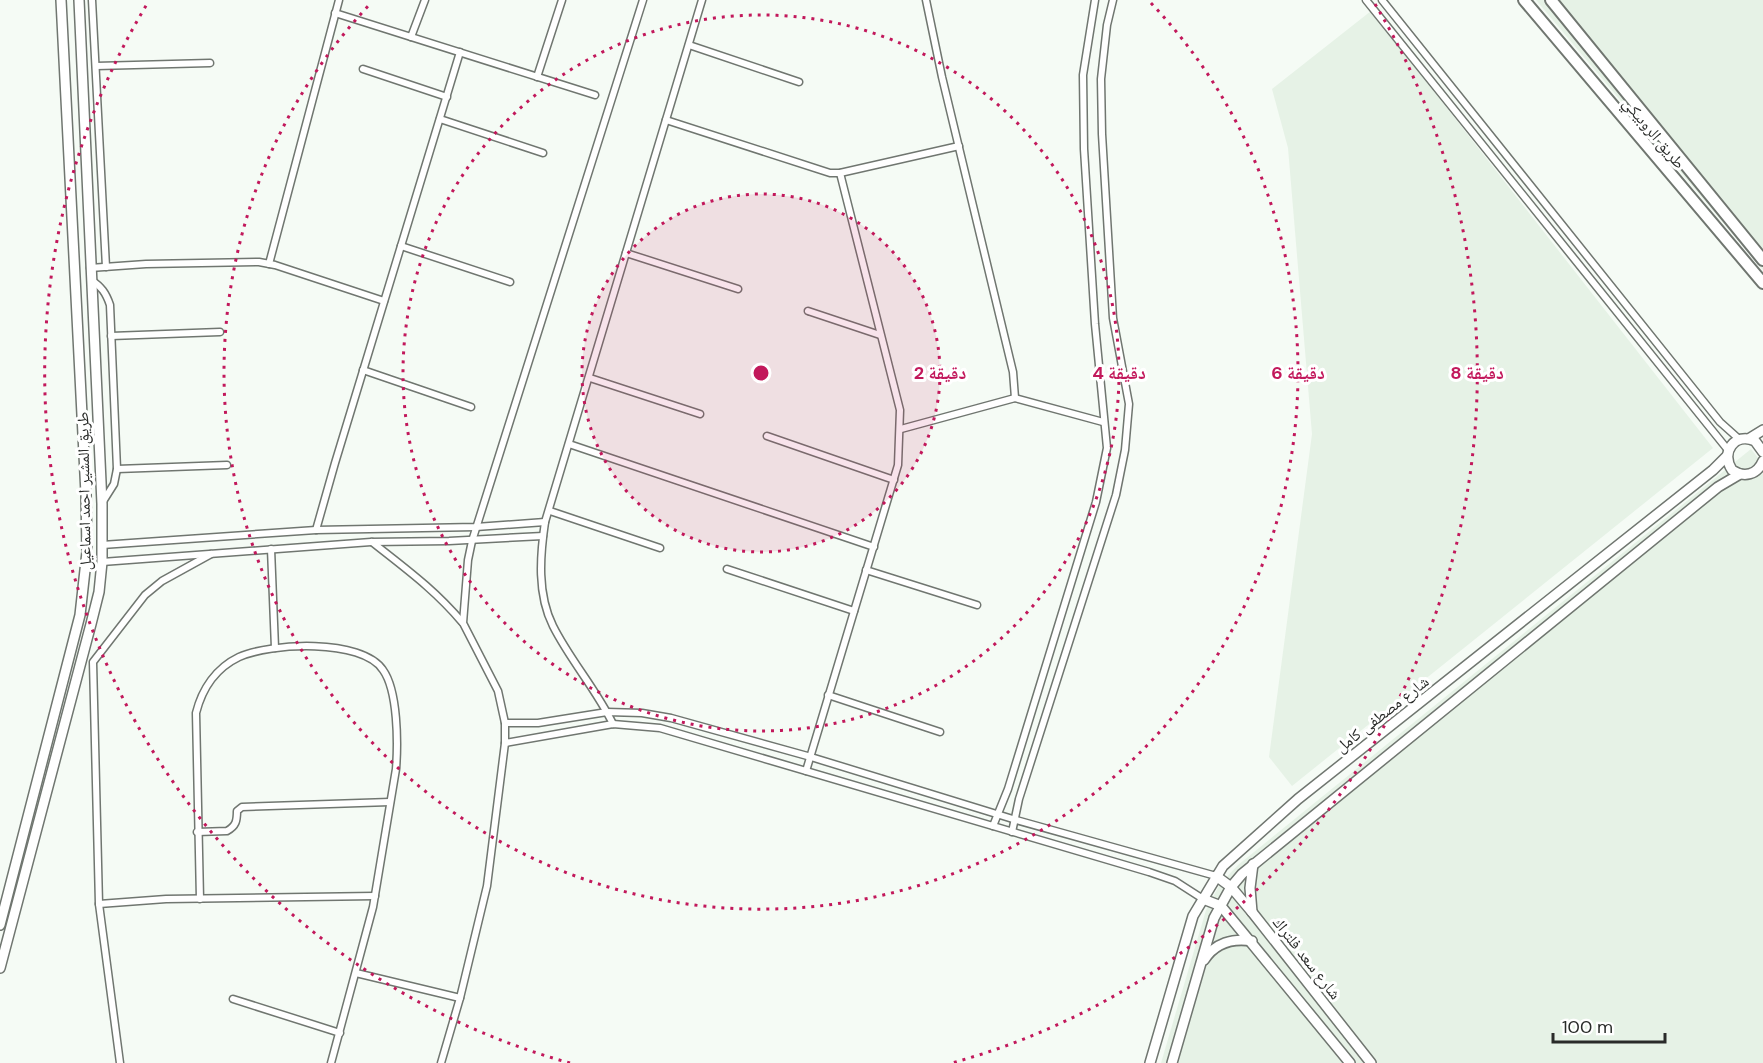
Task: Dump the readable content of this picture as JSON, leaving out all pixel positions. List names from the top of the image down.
{
  "streets": {
    "main road": ["طريق الروبيكي"],
    "street": ["طريق المشير احمد اسماعيل", "شارع مصطفى كامل", "شارع سعد فلتراك"]
  },
  "crossings": [
    ["شارع مصطفى كامل", "شارع سعد فلتراك"]
  ],
  "scale_bar": "100 m",
  "rings": [
    "2 دقيقة",
    "4 دقيقة",
    "6 دقيقة",
    "8 دقيقة"
  ]
}
